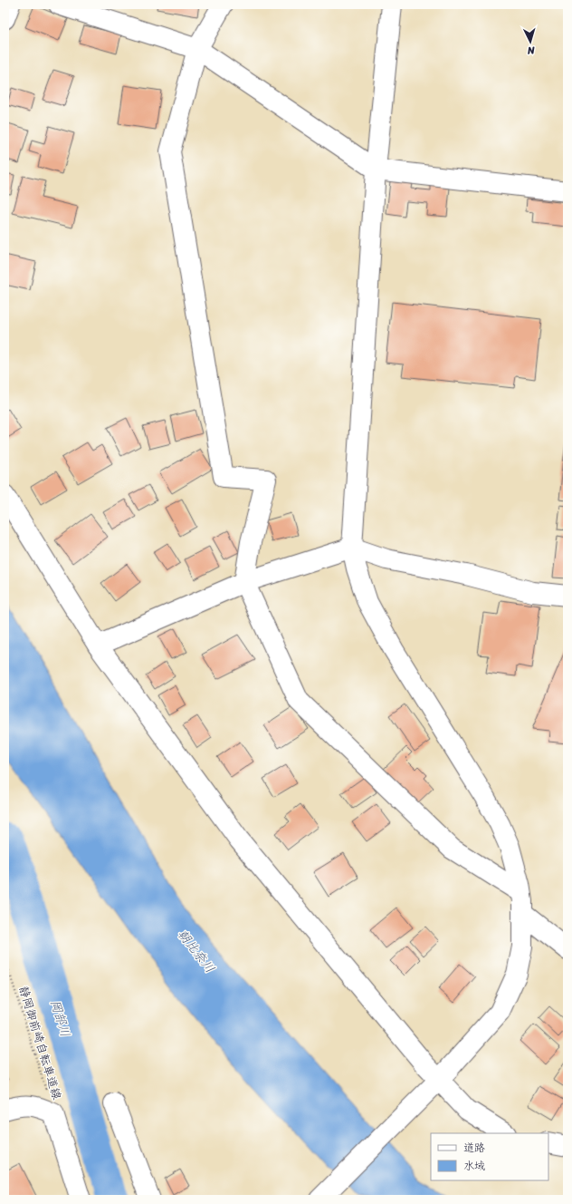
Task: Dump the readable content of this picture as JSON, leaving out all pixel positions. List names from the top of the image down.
{
  "streets": {
    "path": ["静岡御前崎自転車道線"]
  },
  "water": ["朝比奈川", "岡部川"],
  "legend": ["道路", "水域"],
  "north": "bottom"
}
